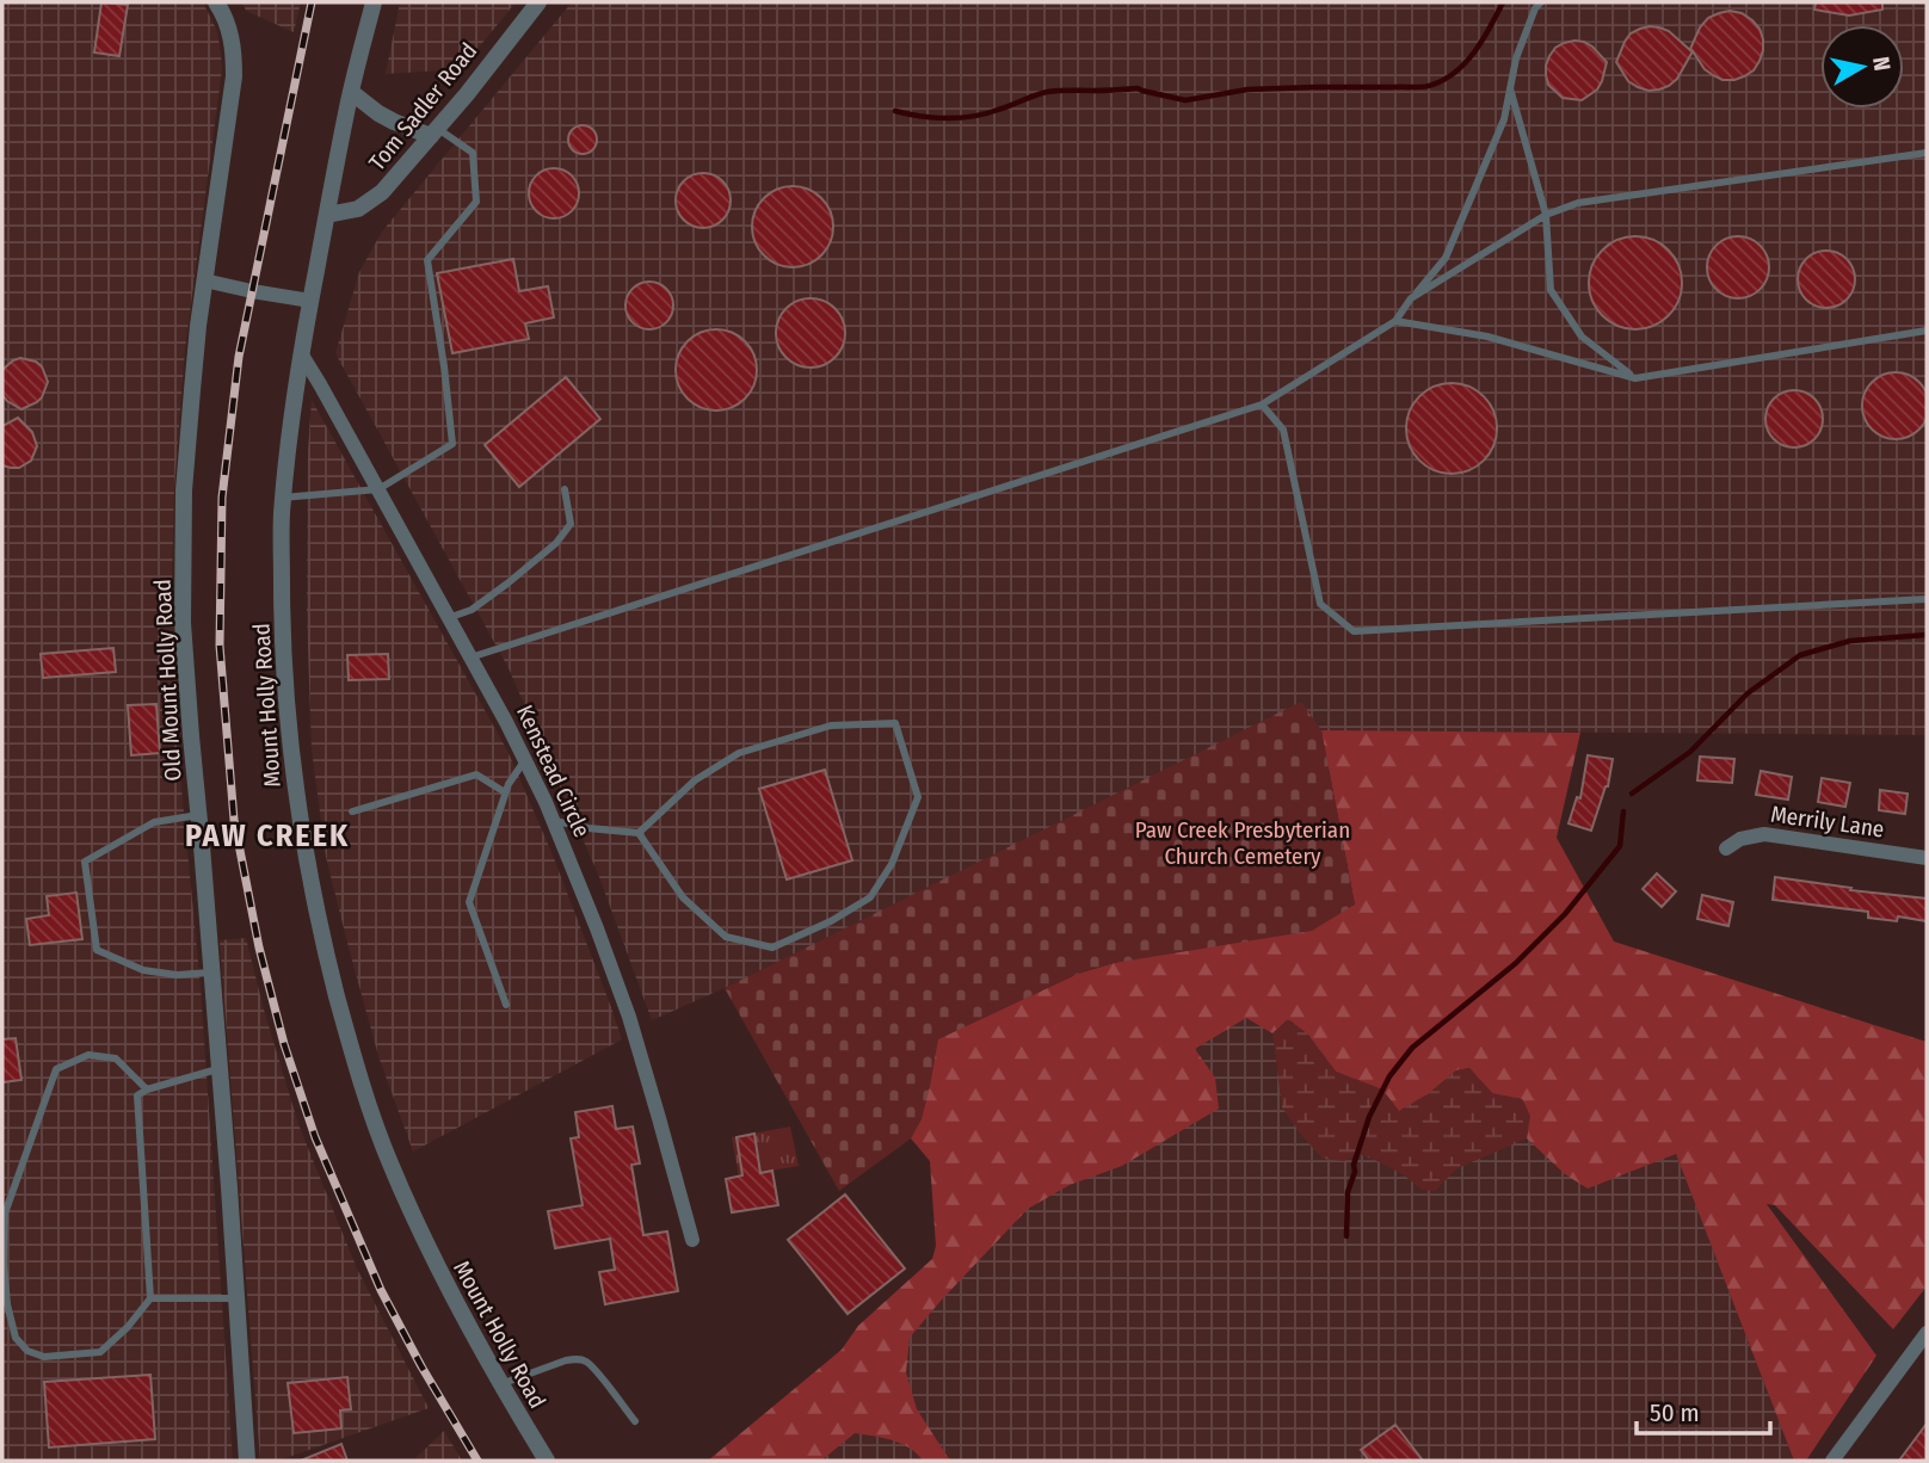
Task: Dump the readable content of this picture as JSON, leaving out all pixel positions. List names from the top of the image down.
{
  "streets": {
    "street": [
      "Tom Sadler Road",
      "Old Mount Holly Road",
      "Mount Holly Road",
      "Kenstead Circle",
      "Merrily Lane"
    ]
  },
  "crossings": [
    ["Tom Sadler Road", "Mount Holly Road"],
    ["Mount Holly Road", "Kenstead Circle"]
  ],
  "districts": ["PAW CREEK"],
  "parks": ["Paw Creek Presbyterian Church Cemetery"],
  "scale_bar": "50 m",
  "north": "right"
}
